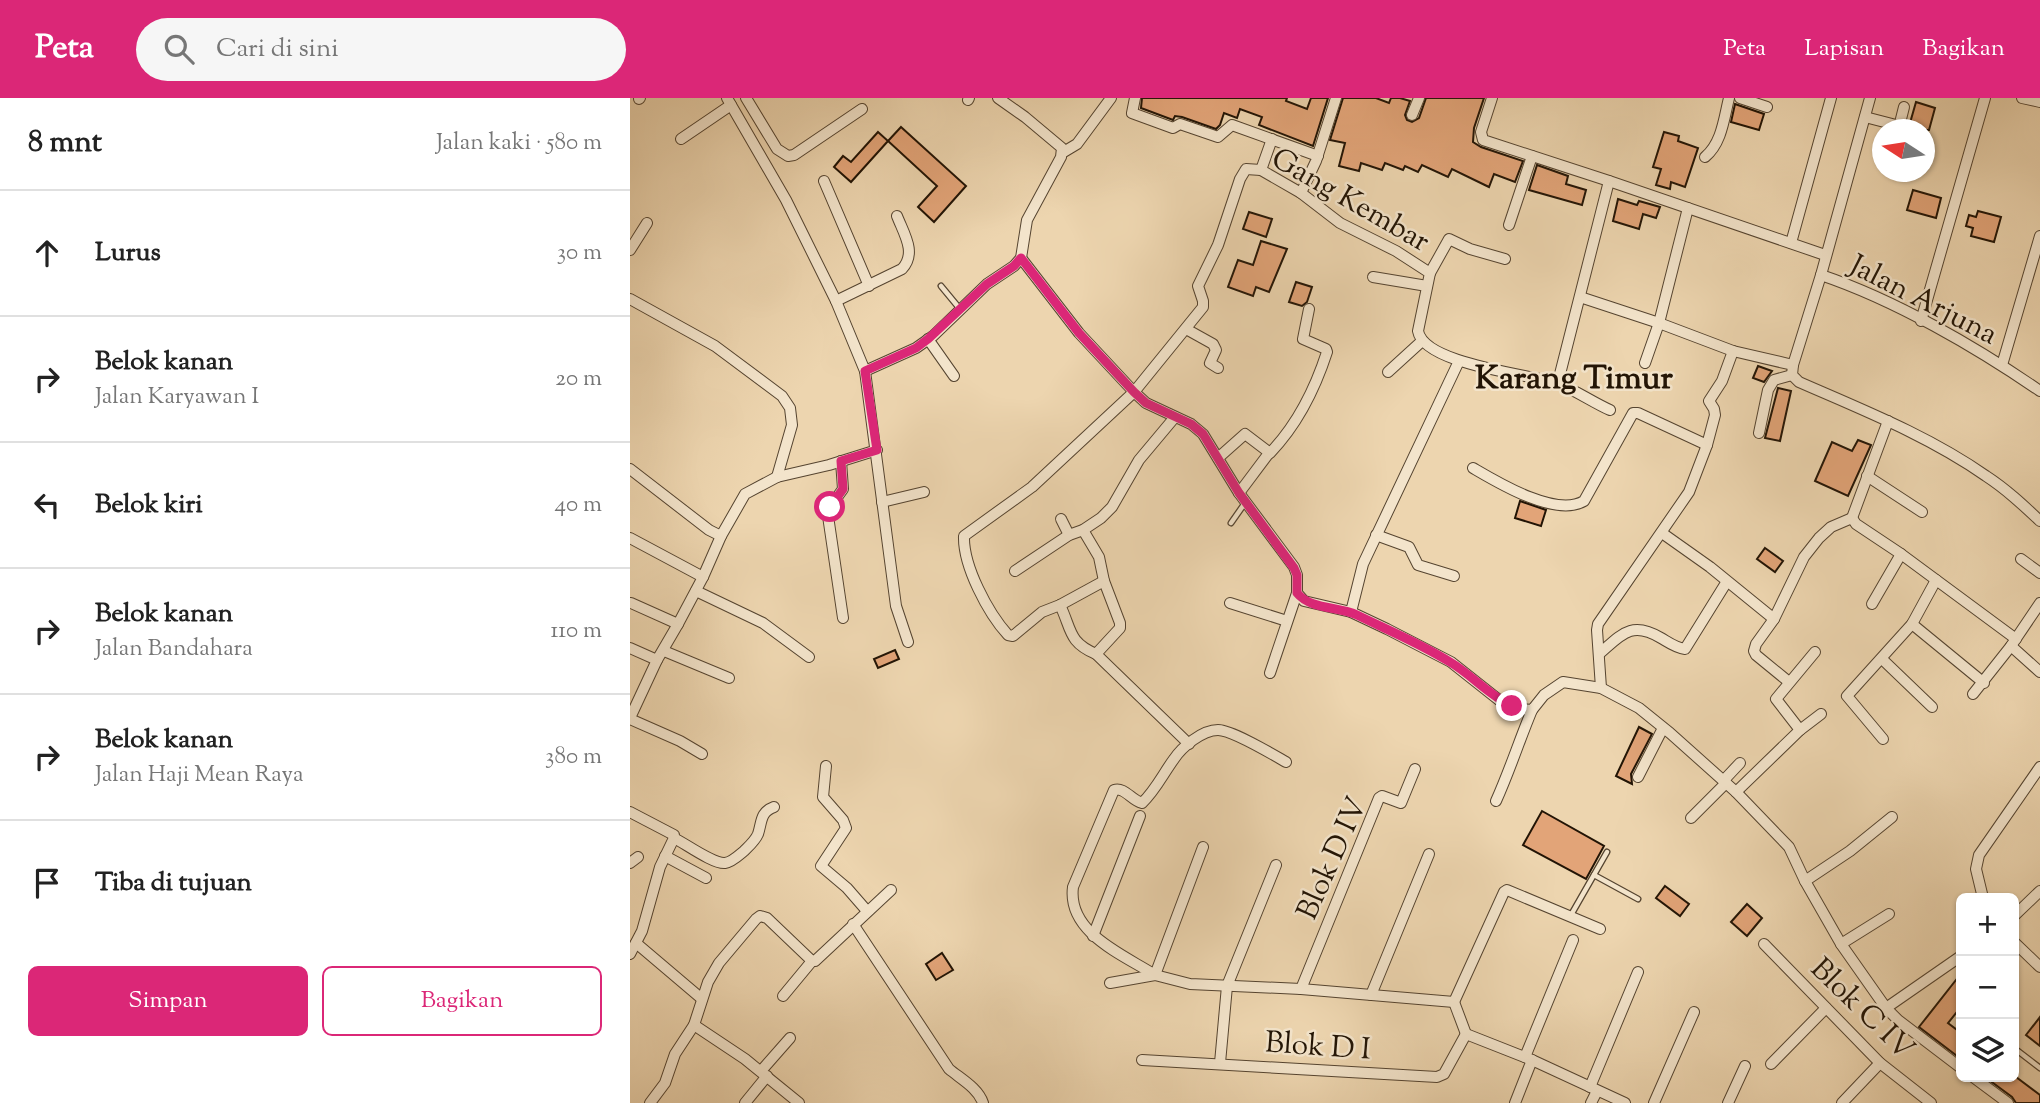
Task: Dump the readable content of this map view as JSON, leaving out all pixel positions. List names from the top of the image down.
{
  "streets": {
    "street": [
      "Gang Kembar",
      "Jalan Arjuna",
      "Blok D IV",
      "Blok C IV",
      "Blok D I"
    ]
  },
  "districts": ["Karang Timur"],
  "north": "left",
  "page": {
    "header": "Peta",
    "search": "Cari di sini",
    "nav": ["Peta", "Lapisan", "Bagikan"],
    "heading": ["8 mnt", "Jalan kaki · 580 m"],
    "list": [
      ["Lurus", "30 m"],
      ["Belok kanan", "Jalan Karyawan I", "20 m"],
      ["Belok kiri", "40 m"],
      ["Belok kanan", "Jalan Bandahara", "110 m"],
      ["Belok kanan", "Jalan Haji Mean Raya", "380 m"],
      "Tiba di tujuan"
    ],
    "map_buttons": ["+", "−"],
    "buttons": ["Simpan", "Bagikan"]
  }
}
